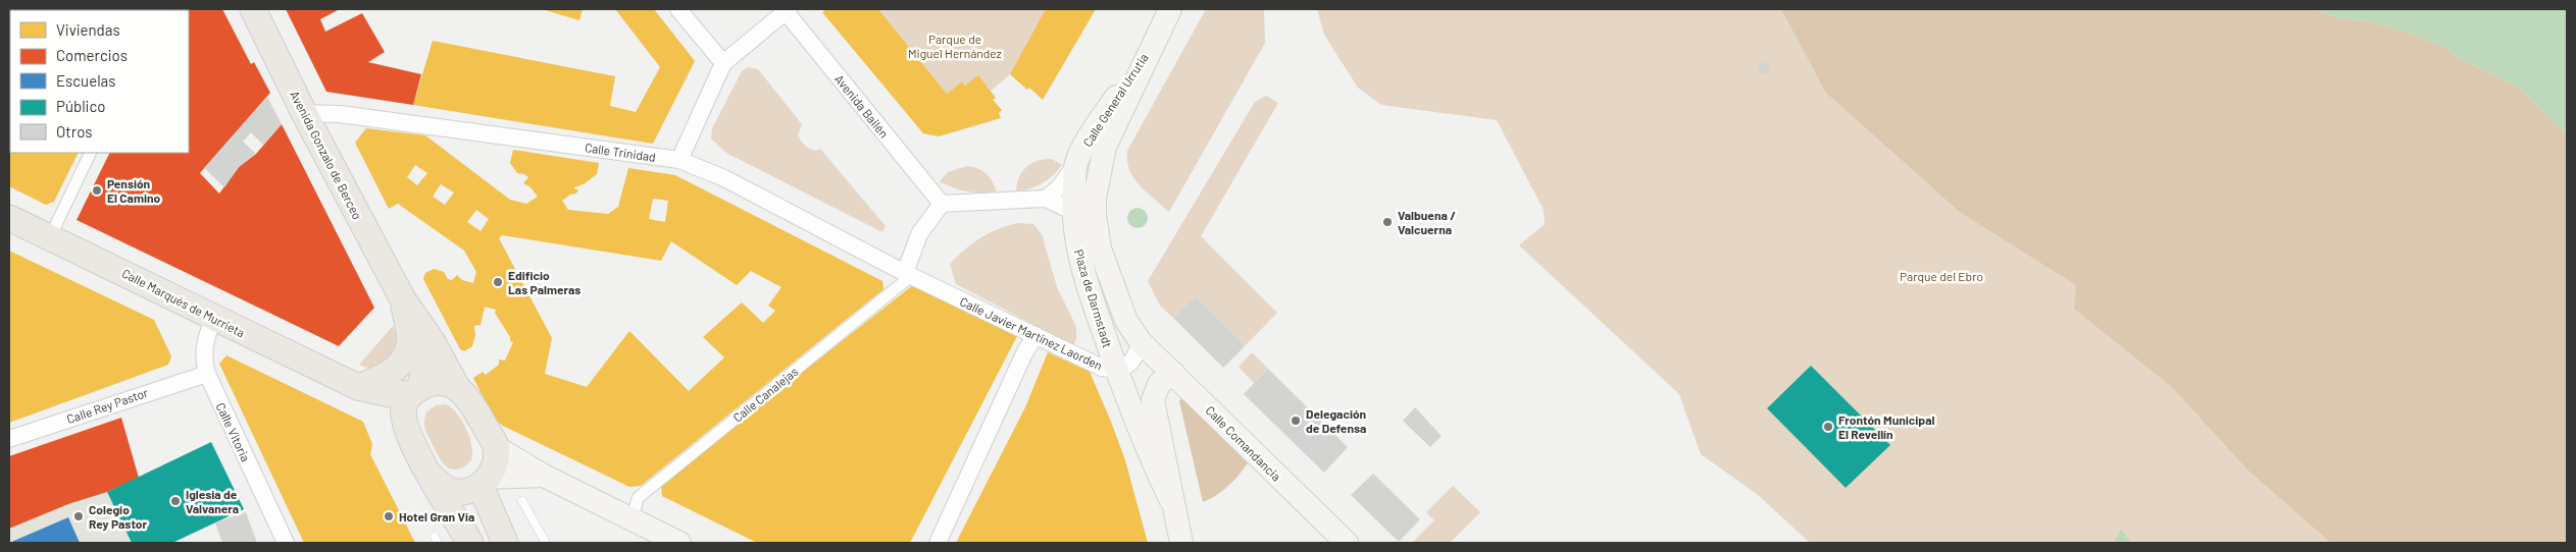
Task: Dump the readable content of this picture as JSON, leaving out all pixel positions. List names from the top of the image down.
{
  "streets": {
    "main road": [
      "Calle General Urrutia",
      "Avenida Gonzalo de Berceo",
      "Plaza de Darmstadt",
      "Calle Marqués de Murrieta",
      "Calle Comandancia"
    ],
    "street": [
      "Avenida Bailén",
      "Calle Trinidad",
      "Calle Javier Martínez Laorden",
      "Calle Canalejas",
      "Calle Rey Pastor",
      "Calle Vitoria"
    ]
  },
  "crossings": [
    ["Calle General Urrutia", "Plaza de Darmstadt"],
    ["Calle Trinidad", "Avenida Gonzalo de Berceo"],
    ["Calle Trinidad", "Calle Javier Martínez Laorden"],
    ["Calle Trinidad", "Calle Canalejas"],
    ["Avenida Gonzalo de Berceo", "Calle Marqués de Murrieta"],
    ["Plaza de Darmstadt", "Calle Javier Martínez Laorden"],
    ["Plaza de Darmstadt", "Calle Comandancia"],
    ["Calle Marqués de Murrieta", "Calle Vitoria"],
    ["Calle Javier Martínez Laorden", "Calle Canalejas"],
    ["Calle Javier Martínez Laorden", "Calle Comandancia"],
    ["Calle Rey Pastor", "Calle Vitoria"]
  ],
  "parks": ["Parque de Miguel Hernández", "Parque del Ebro"],
  "places": [
    "Pensión El Camino",
    "Valbuena / Valcuerna",
    "Edificio Las Palmeras",
    "Delegación de Defensa",
    "Frontón Municipal El Revellín",
    "Iglesia de Valvanera",
    "Colegio Rey Pastor",
    "Hotel Gran Vía"
  ],
  "legend": [
    "Viviendas",
    "Comercios",
    "Escuelas",
    "Público",
    "Otros"
  ]
}
